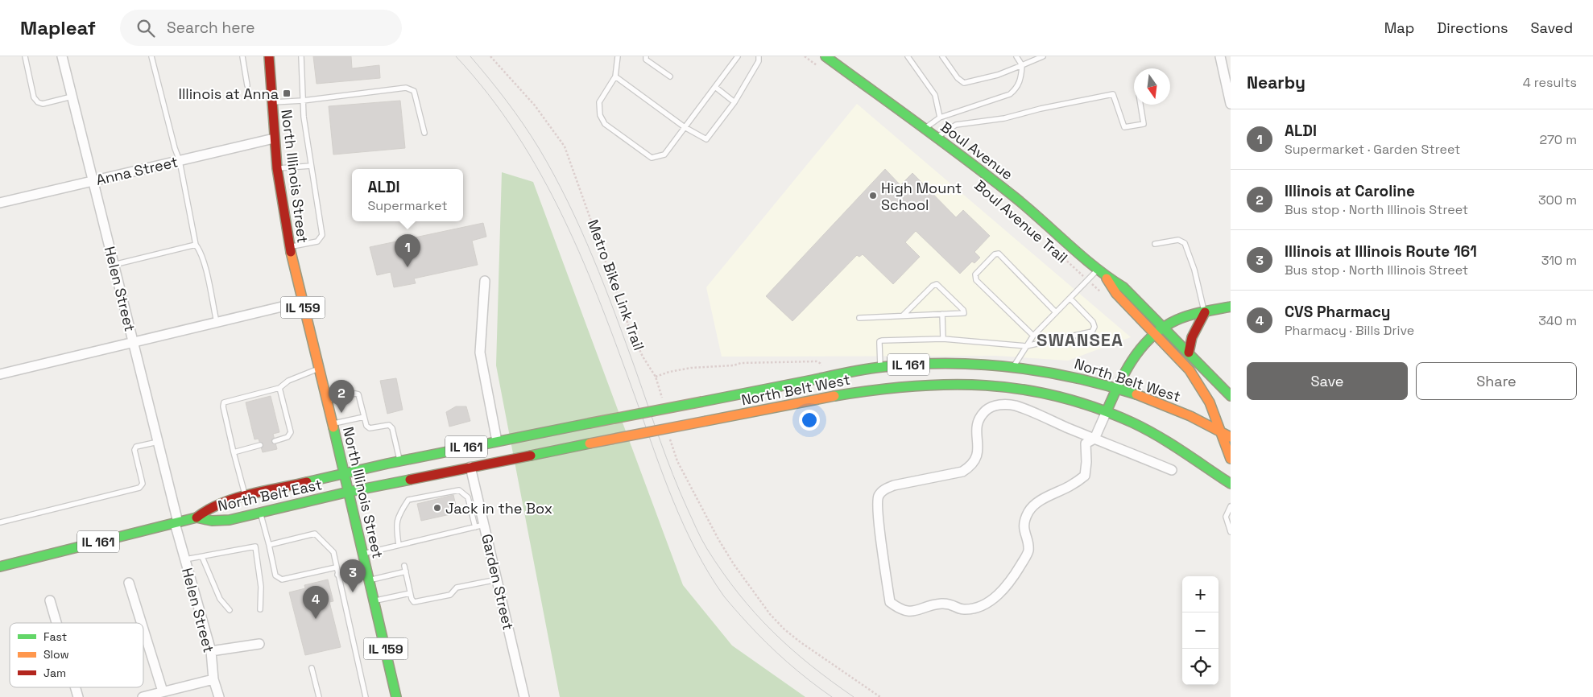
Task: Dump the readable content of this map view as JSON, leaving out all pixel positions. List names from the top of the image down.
{
  "streets": {
    "main road": [
      "Boul Avenue",
      "North Illinois Street",
      "IL 159",
      "IL 161",
      "North Belt West",
      "North Belt East"
    ],
    "street": ["Anna Street", "Helen Street", "Garden Street"],
    "path": ["Boul Avenue Trail", "Metro Bike Link Trail"]
  },
  "crossings": [
    ["Boul Avenue", "North Belt West"],
    ["Anna Street", "North Illinois Street"],
    ["Anna Street", "Helen Street"],
    ["North Illinois Street", "North Belt West"],
    ["North Illinois Street", "North Belt East"],
    ["Helen Street", "North Belt East"],
    ["North Belt West", "North Belt East"],
    ["North Belt West", "Garden Street"]
  ],
  "districts": ["SWANSEA"],
  "places": {
    "transit": ["Illinois at Anna"],
    "other": ["High Mount School", "Jack in the Box"]
  },
  "legend": ["Fast", "Slow", "Jam"],
  "north": "bottom",
  "page": {
    "header": "Mapleaf",
    "search": "Search here",
    "nav": ["Map", "Directions", "Saved"],
    "heading": ["Nearby", "4 results"],
    "list": [
      {
        "mark": "1",
        "name": "ALDI",
        "note": "Supermarket · Garden Street",
        "value": "270 m"
      },
      {
        "mark": "2",
        "name": "Illinois at Caroline",
        "note": "Bus stop · North Illinois Street",
        "value": "300 m"
      },
      {
        "mark": "3",
        "name": "Illinois at Illinois Route 161",
        "note": "Bus stop · North Illinois Street",
        "value": "310 m"
      },
      {
        "mark": "4",
        "name": "CVS Pharmacy",
        "note": "Pharmacy · Bills Drive",
        "value": "340 m"
      }
    ],
    "popup": ["ALDI", "Supermarket"],
    "pins": [
      "1",
      "2",
      "3",
      "4"
    ],
    "buttons": ["Save", "Share"],
    "map_buttons": ["+", "−"]
  }
}
